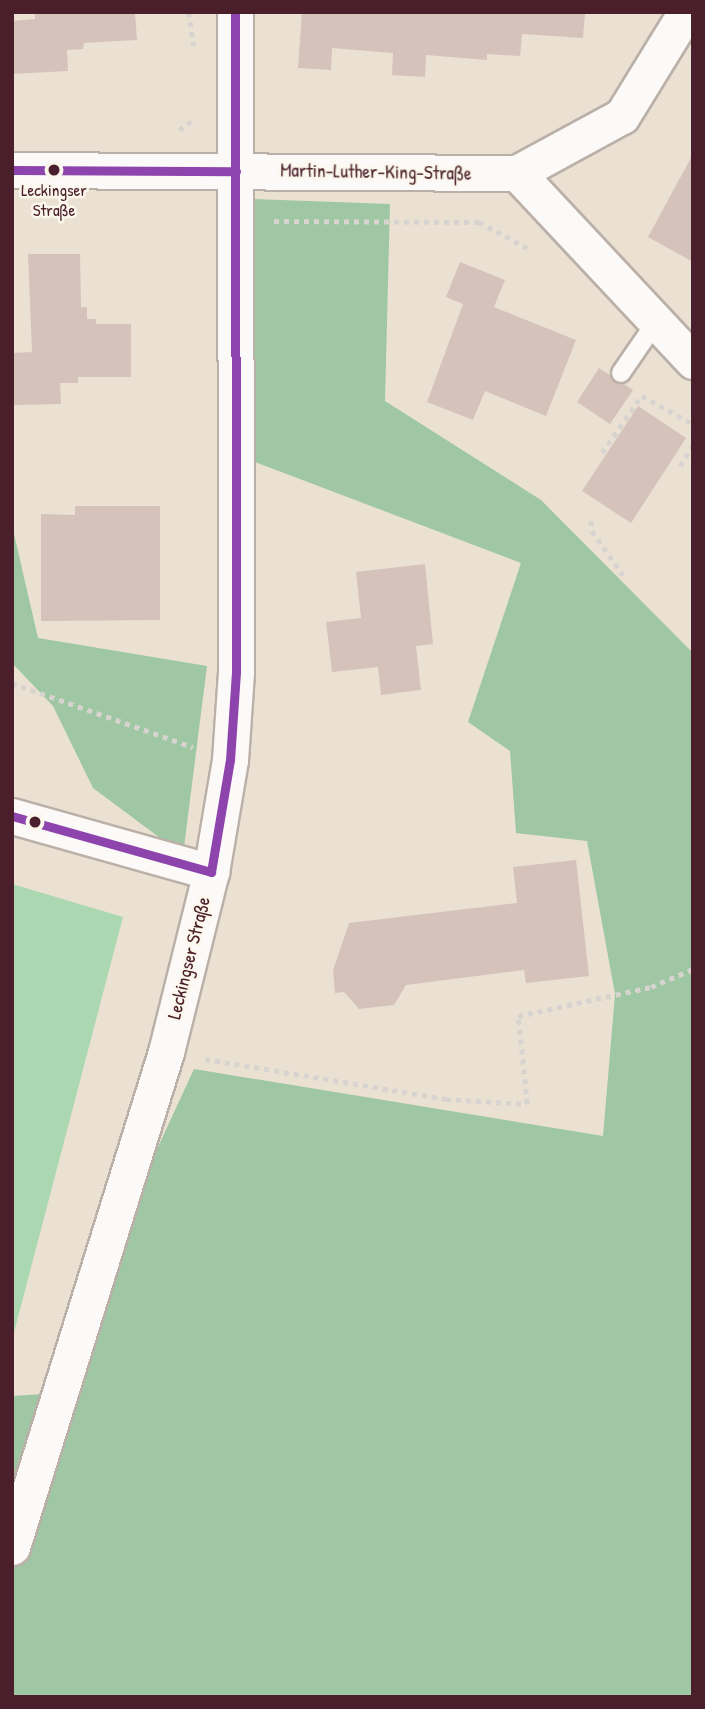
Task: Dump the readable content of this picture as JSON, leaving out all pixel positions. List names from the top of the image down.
{
  "streets": {
    "street": ["Martin-Luther-King-Straße", "Leckingser Straße"]
  },
  "crossings": [
    ["Martin-Luther-King-Straße", "Leckingser Straße"]
  ],
  "places": ["Leckingser Straße"]
}
